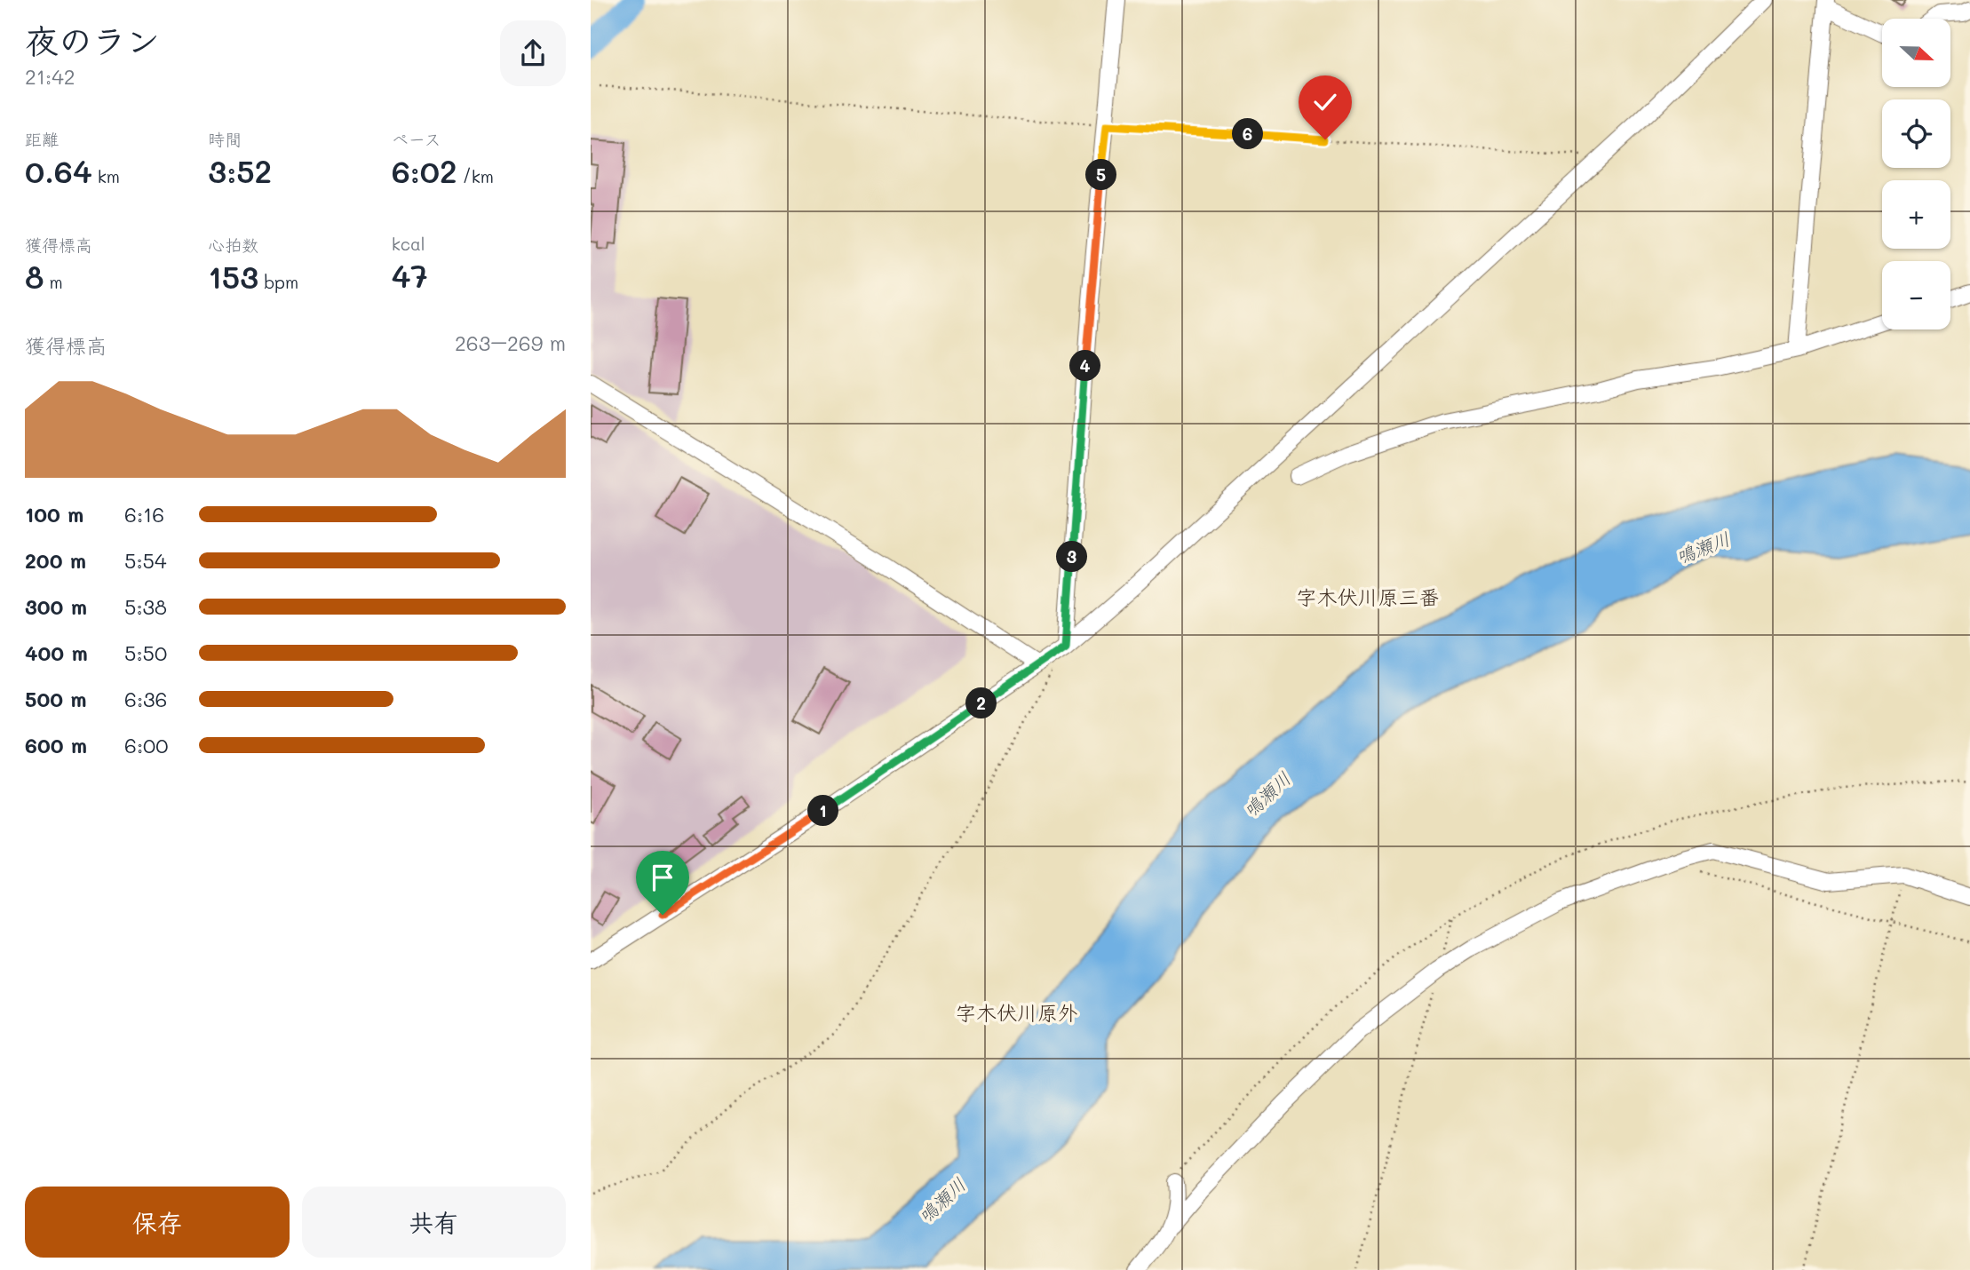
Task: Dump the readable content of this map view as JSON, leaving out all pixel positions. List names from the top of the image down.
{
  "districts": ["字木伏川原三番", "字木伏川原外"],
  "water": ["鳴瀬川"],
  "north": "right",
  "page": {
    "heading": ["夜のラン", "21:42"],
    "map_buttons": ["+", "−"],
    "stats": [
      ["距離", "0.64 km"],
      ["時間", "3:52"],
      ["ペース", "6:02 /km"],
      ["獲得標高", "8 m"],
      ["心拍数", "153 bpm"],
      ["kcal", "47"]
    ],
    "pins": [
      "6",
      "5",
      "4",
      "3",
      "2",
      "1"
    ],
    "chart": ["獲得標高", "263–269 m"],
    "list": [
      {
        "name": "100 m",
        "note": "6:16"
      },
      {
        "name": "200 m",
        "note": "5:54"
      },
      {
        "name": "300 m",
        "note": "5:38"
      },
      {
        "name": "400 m",
        "note": "5:50"
      },
      {
        "name": "500 m",
        "note": "6:36"
      },
      {
        "name": "600 m",
        "note": "6:00"
      }
    ],
    "buttons": ["保存", "共有"]
  }
}
